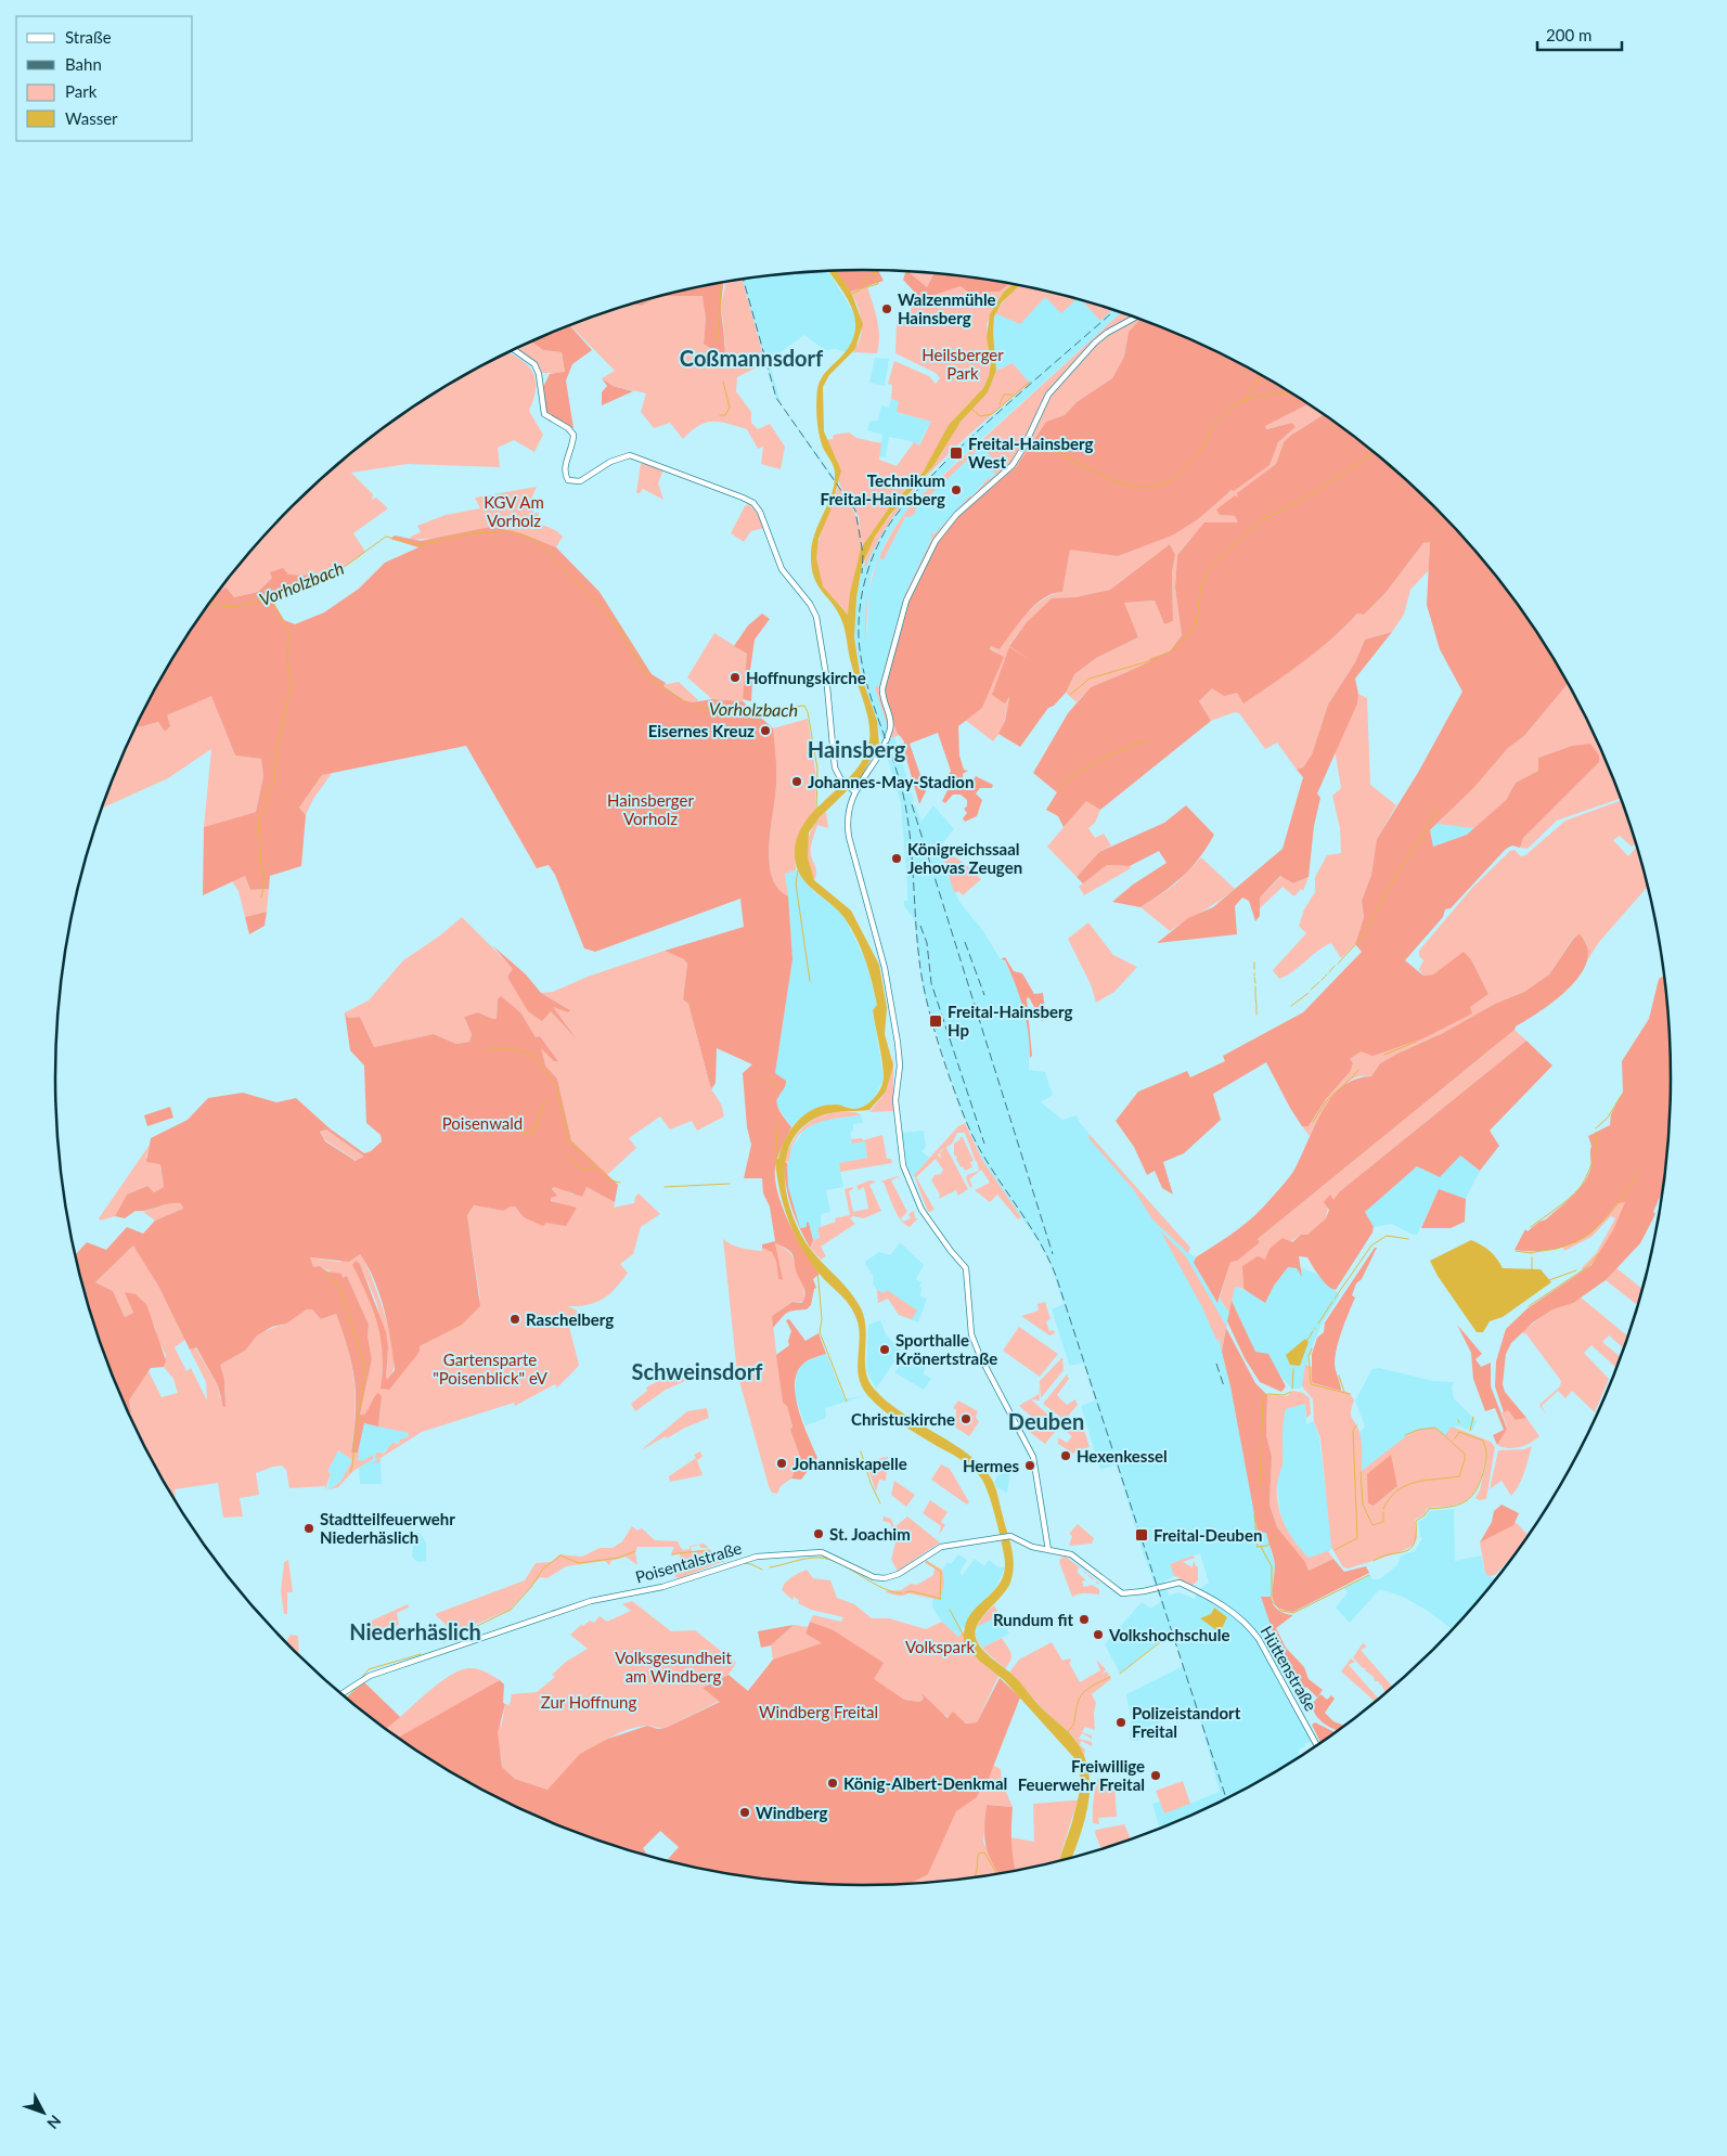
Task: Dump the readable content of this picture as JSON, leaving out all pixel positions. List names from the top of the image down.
{
  "streets": {
    "main road": ["Poisentalstraße", "Hüttenstraße"]
  },
  "crossings": [
    ["Poisentalstraße", "Hüttenstraße"]
  ],
  "districts": [
    "Coßmannsdorf",
    "Hainsberg",
    "Schweinsdorf",
    "Deuben",
    "Niederhäslich"
  ],
  "water": ["Vorholzbach"],
  "parks": [
    "Heilsberger Park",
    "KGV Am Vorholz",
    "Hainsberger Vorholz",
    "Poisenwald",
    "Gartensparte \"Poisenblick\" eV",
    "Volkspark",
    "Volksgesundheit am Windberg",
    "Zur Hoffnung",
    "Windberg Freital"
  ],
  "places": {
    "other": [
      "Walzenmühle Hainsberg",
      "Technikum Freital-Hainsberg",
      "Hoffnungskirche",
      "Eisernes Kreuz",
      "Johannes-May-Stadion",
      "Königreichssaal Jehovas Zeugen",
      "Raschelberg",
      "Sporthalle Krönertstraße",
      "Christuskirche",
      "Hexenkessel",
      "Johanniskapelle",
      "Hermes",
      "Stadtteilfeuerwehr Niederhäslich",
      "St. Joachim",
      "Rundum fit",
      "Volkshochschule",
      "Polizeistandort Freital",
      "Freiwillige Feuerwehr Freital",
      "König-Albert-Denkmal",
      "Windberg"
    ],
    "transit": ["Freital-Hainsberg West", "Freital-Hainsberg Hp", "Freital-Deuben"]
  },
  "legend": [
    "Straße",
    "Bahn",
    "Park",
    "Wasser"
  ],
  "scale_bar": "200 m",
  "north": "bottom right"
}
